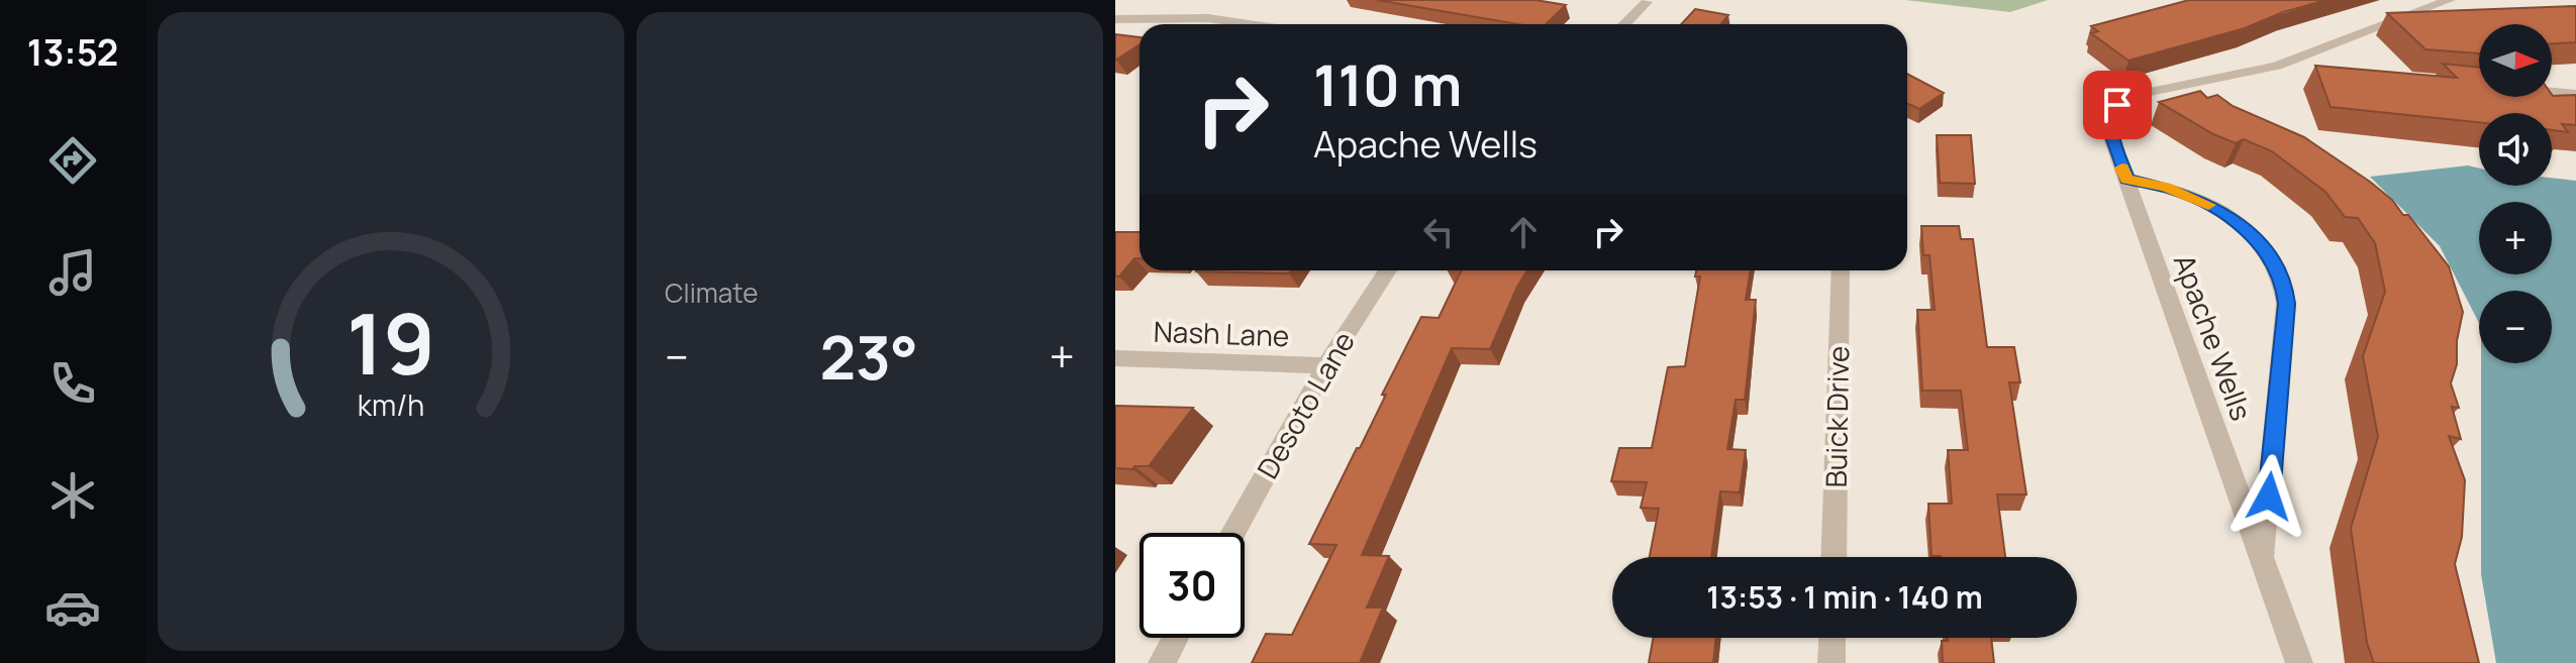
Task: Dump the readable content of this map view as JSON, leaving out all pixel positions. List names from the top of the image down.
{
  "streets": {
    "street": [
      "Nash Lane",
      "Apache Wells",
      "Desoto Lane",
      "Buick Drive"
    ]
  },
  "crossings": [
    ["Nash Lane", "Desoto Lane"]
  ],
  "north": "right",
  "page": {
    "tabs": "13:52",
    "tile": "Climate",
    "map_buttons": ["+", "−"],
    "turn": ["110 m", "Apache Wells"],
    "heat": ["−", "23°", "+"],
    "limit": "30",
    "trip": "13:53 · 1 min · 140 m",
    "gauge": ["19", "km/h"]
  }
}
